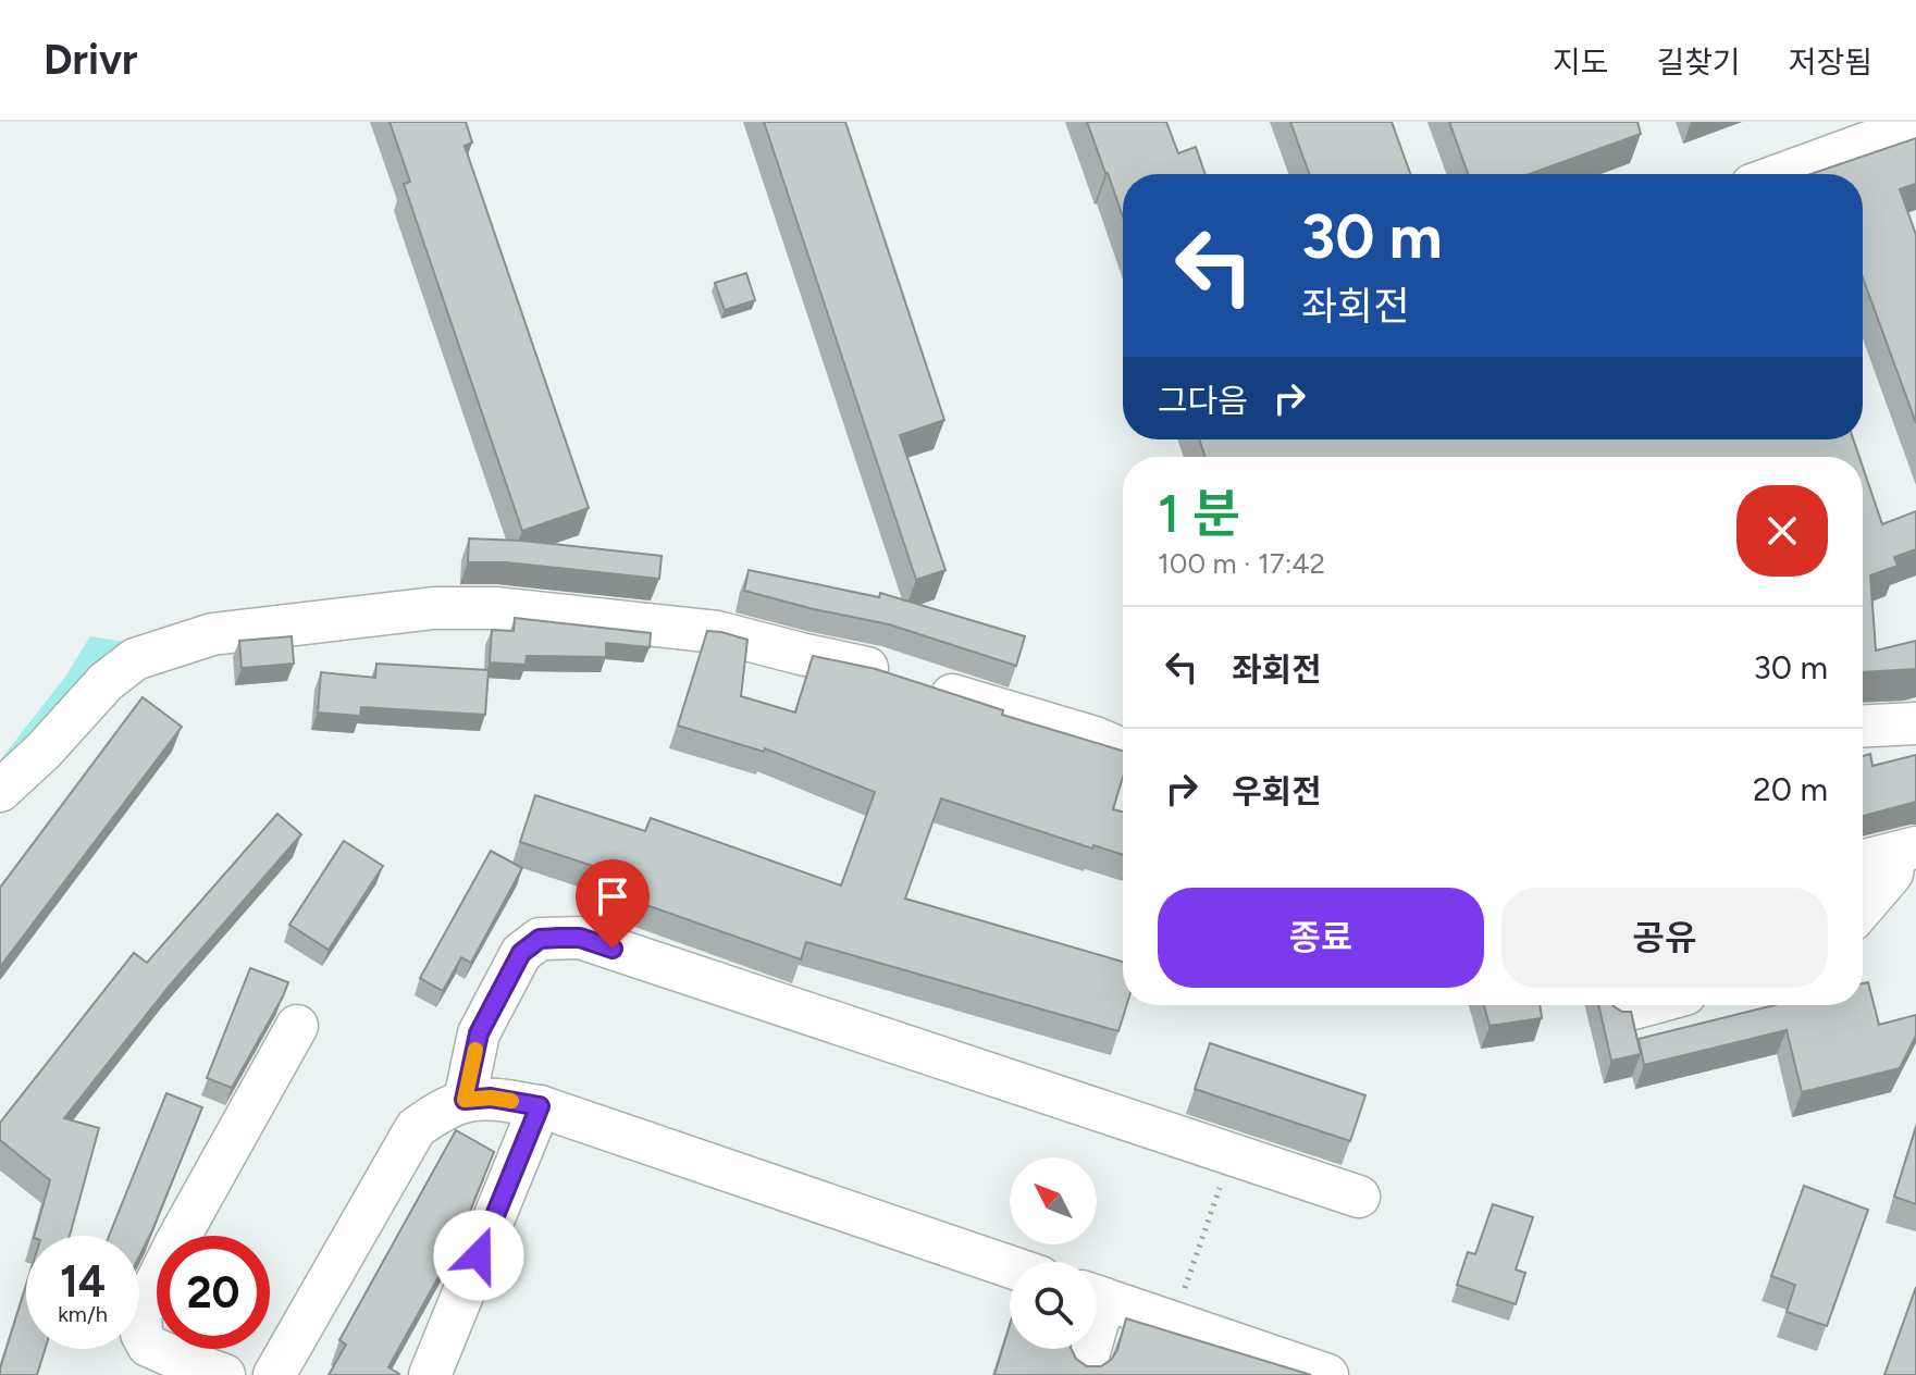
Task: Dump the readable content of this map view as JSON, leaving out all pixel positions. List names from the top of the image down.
{
  "north": "top left",
  "page": {
    "header": "Drivr",
    "nav": ["지도", "길찾기", "저장됨"],
    "turn": ["30 m", "좌회전"],
    "then": "그다음",
    "heading": ["1 분", "100 m · 17:42"],
    "list": [
      {
        "name": "좌회전",
        "value": "30 m"
      },
      {
        "name": "우회전",
        "value": "20 m"
      }
    ],
    "buttons": ["종료", "공유"],
    "speed": "14 km/h",
    "limit": "20"
  }
}
